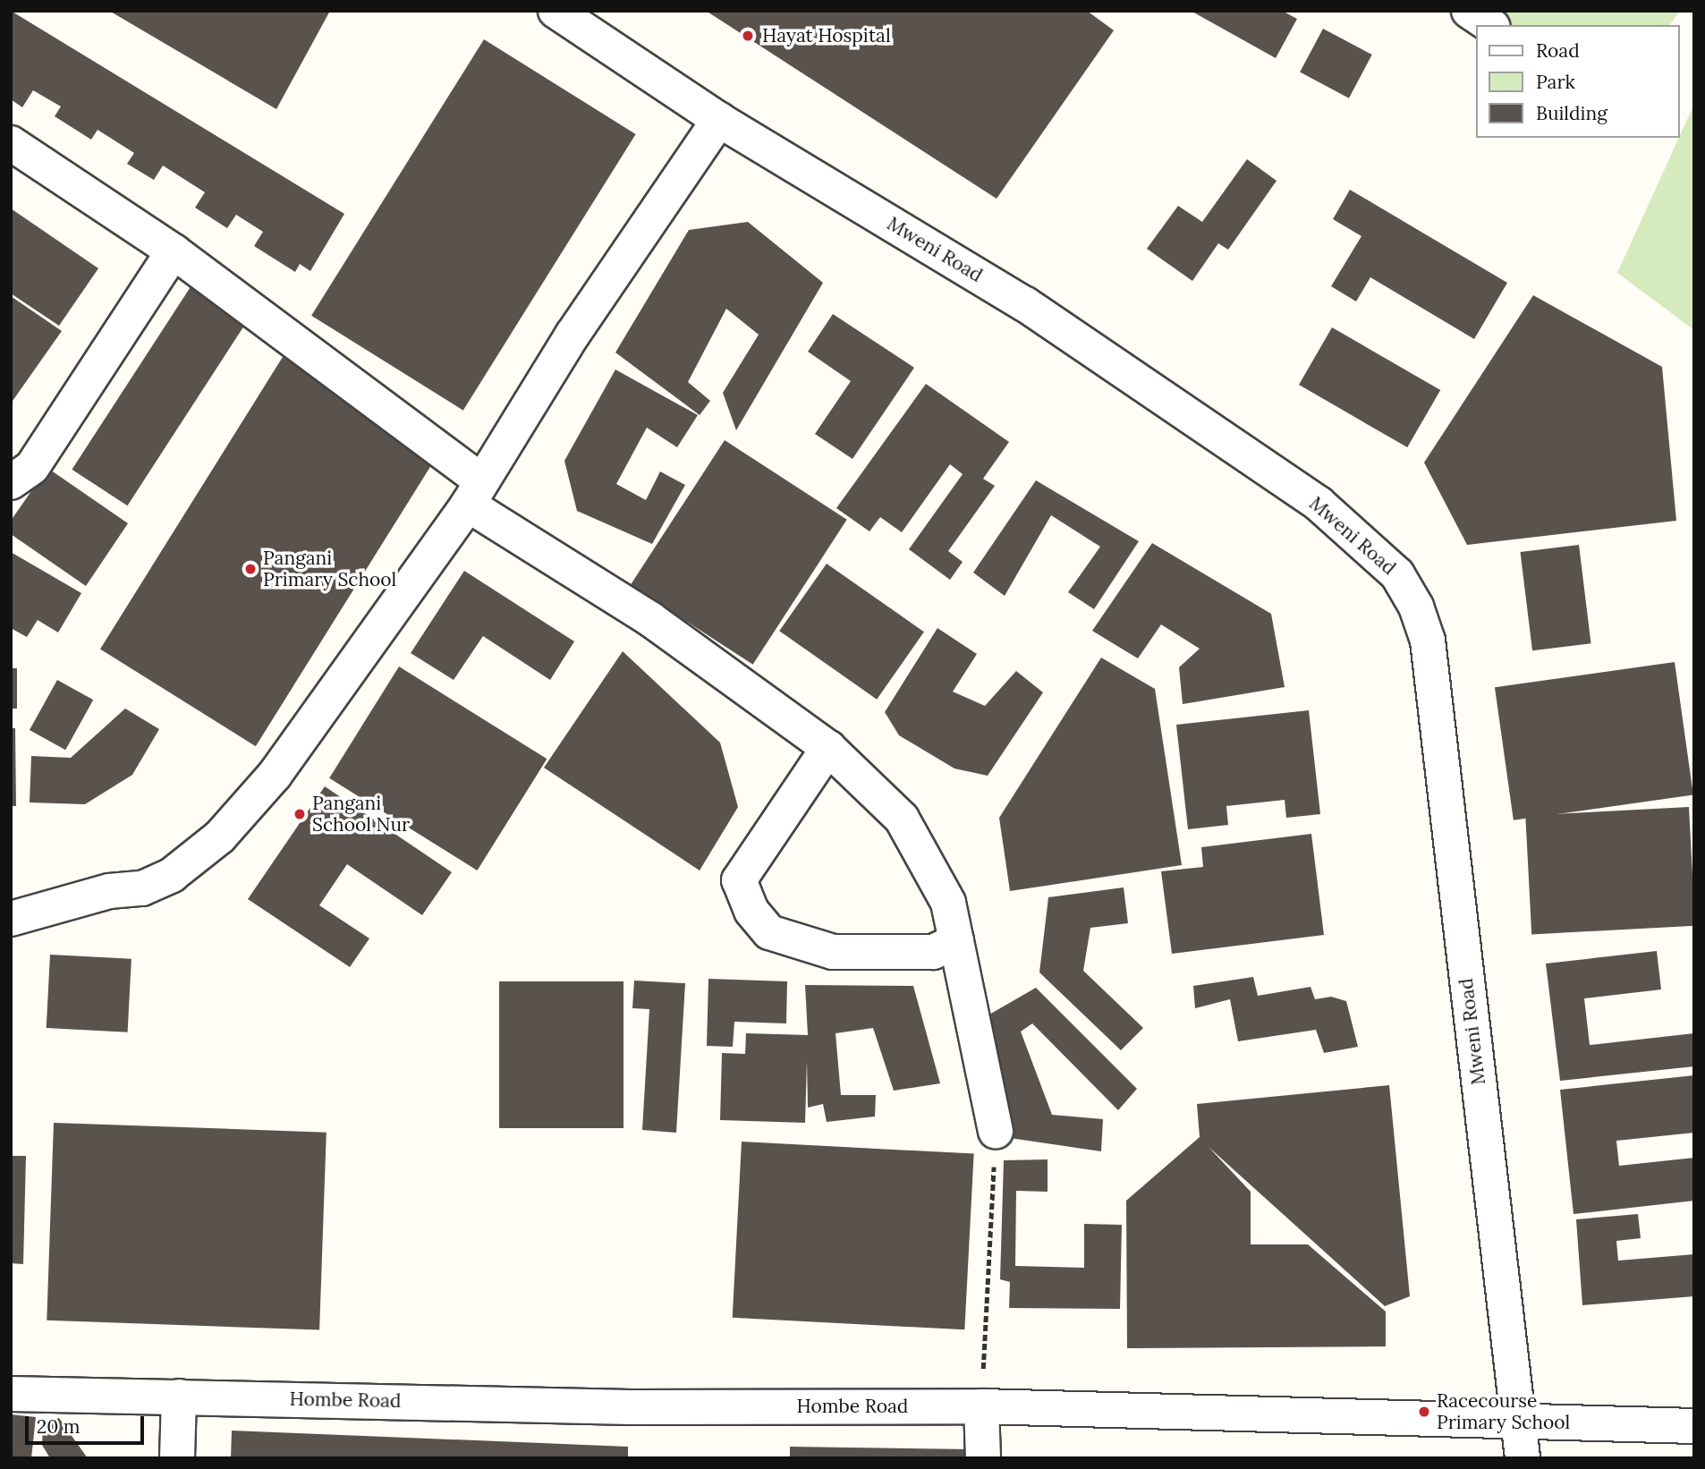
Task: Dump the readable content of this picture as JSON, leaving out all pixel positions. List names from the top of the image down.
{
  "streets": {
    "street": ["Mweni Road", "Hombe Road"]
  },
  "crossings": [
    ["Mweni Road", "Hombe Road"]
  ],
  "places": [
    "Hayat Hospital",
    "Pangani Primary School",
    "Pangani School Nur",
    "Racecourse Primary School"
  ],
  "legend": ["Road", "Park", "Building"],
  "scale_bar": "20 m"
}
